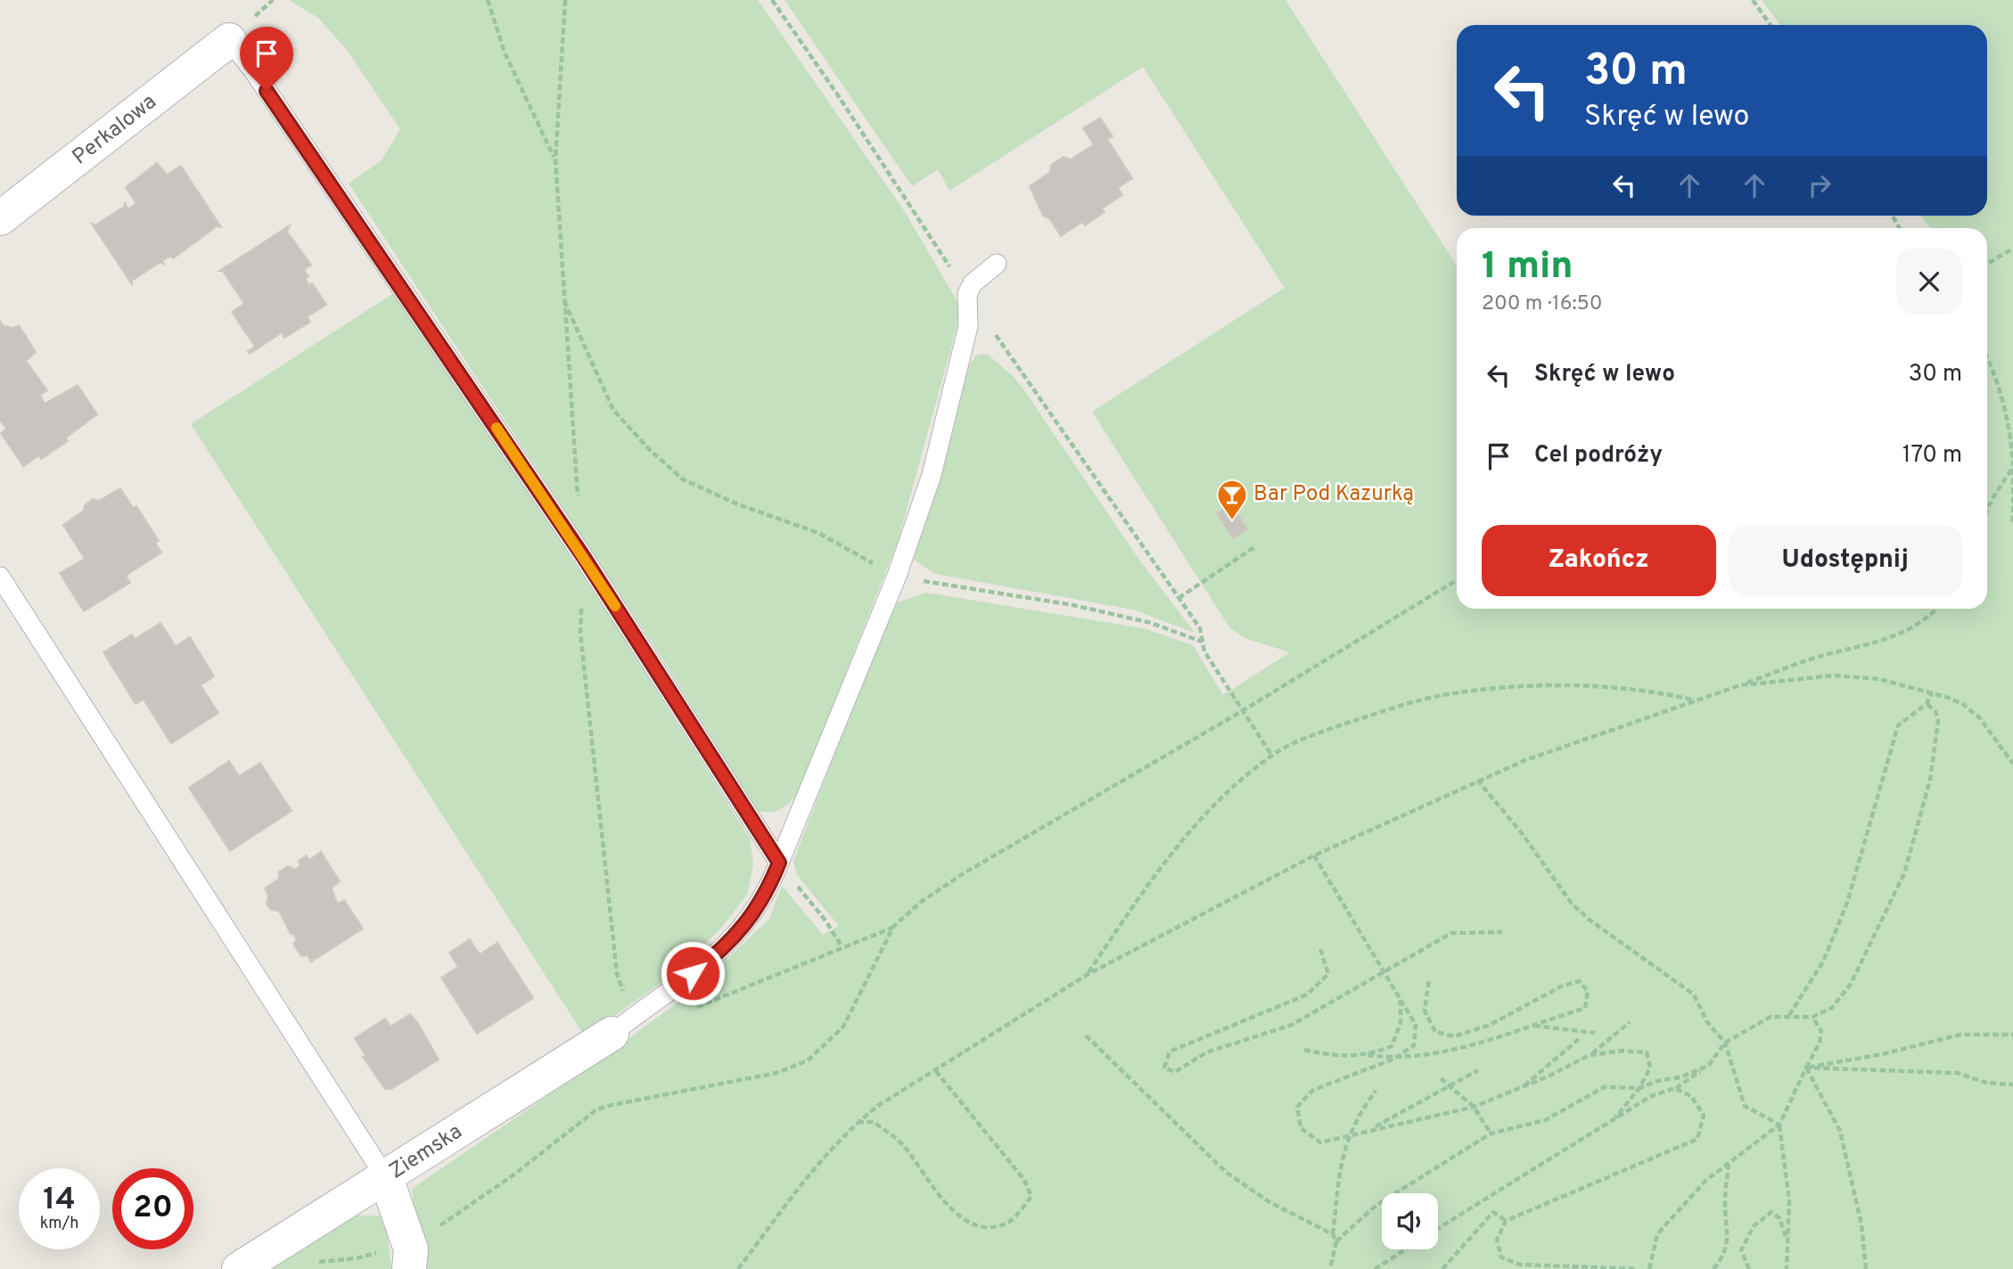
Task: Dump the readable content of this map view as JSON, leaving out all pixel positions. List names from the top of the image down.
{
  "streets": {
    "street": ["Perkalowa", "Ziemska"]
  },
  "places": {
    "bar": ["Bar Pod Kazurką"]
  },
  "page": {
    "turn": ["30 m", "Skręć w lewo"],
    "heading": ["1 min", "200 m · 16:50"],
    "list": [
      {
        "name": "Skręć w lewo",
        "value": "30 m"
      },
      {
        "name": "Cel podróży",
        "value": "170 m"
      }
    ],
    "buttons": ["Zakończ", "Udostępnij"],
    "speed": "14 km/h",
    "limit": "20"
  }
}
